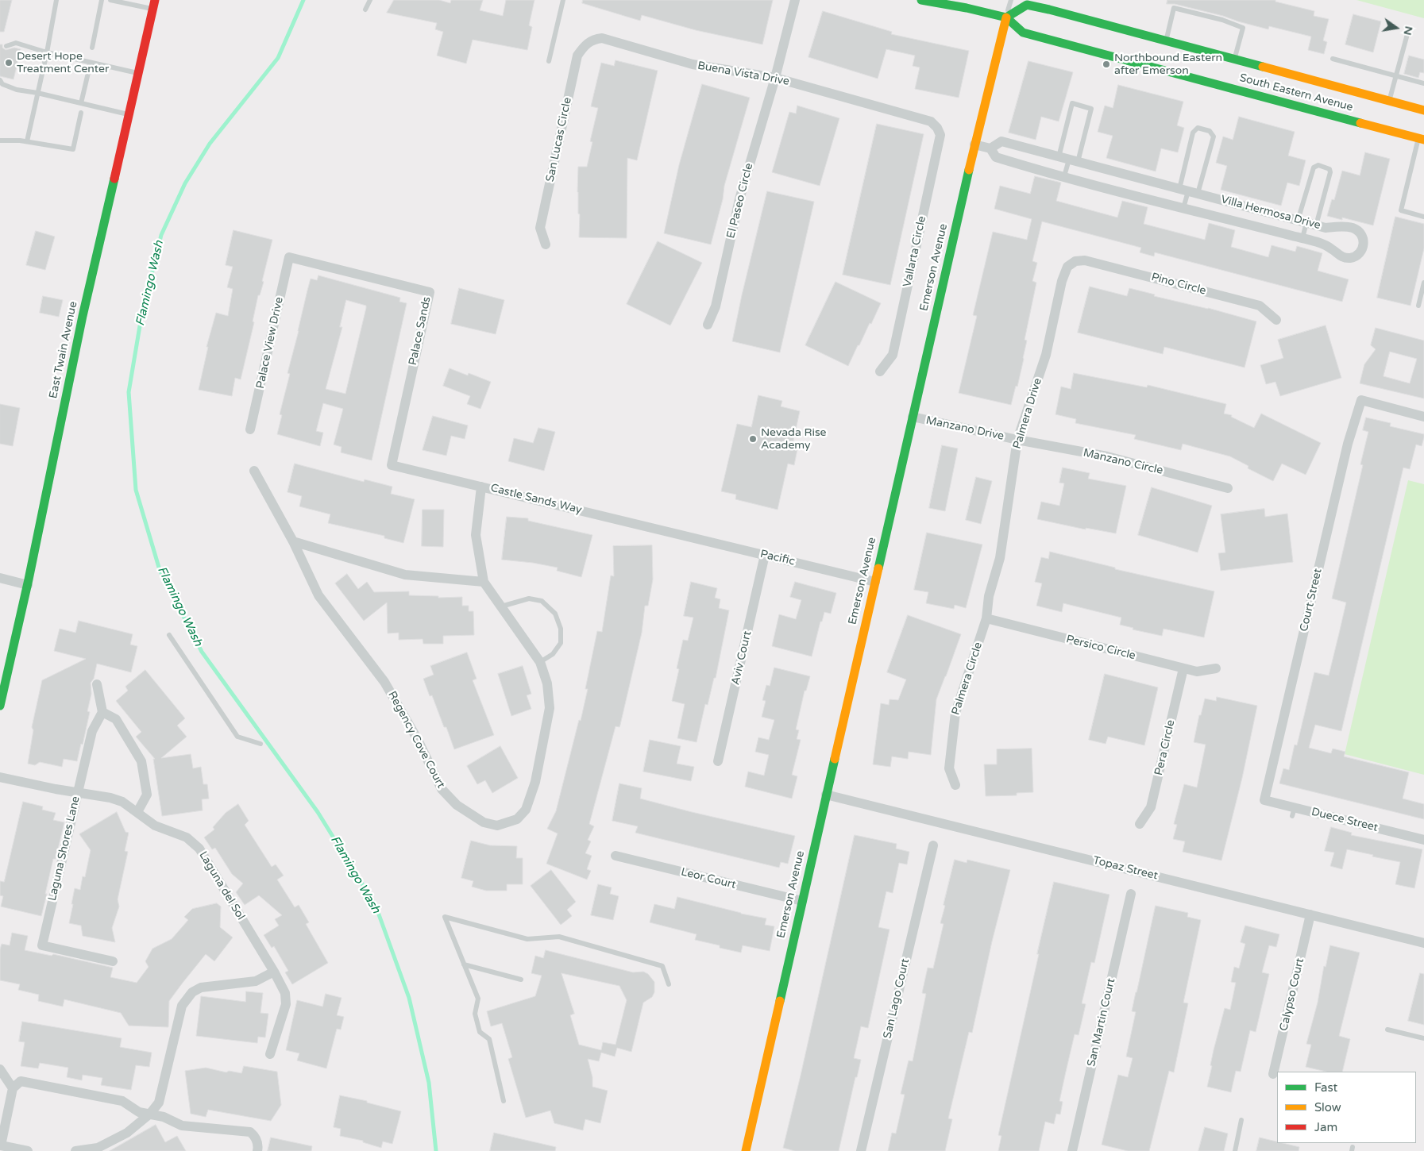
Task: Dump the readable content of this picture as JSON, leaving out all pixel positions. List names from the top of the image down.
{
  "streets": {
    "street": [
      "Buena Vista Drive",
      "South Eastern Avenue",
      "San Lucas Circle",
      "El Paseo Circle",
      "Villa Hermosa Drive",
      "Vallarta Circle",
      "Emerson Avenue",
      "Pino Circle",
      "Palace Sands",
      "Palace View Drive",
      "East Twain Avenue",
      "Palmera Drive",
      "Manzano Drive",
      "Manzano Circle",
      "Castle Sands Way",
      "Pacific",
      "Court Street",
      "Persico Circle",
      "Aviv Court",
      "Palmera Circle",
      "Regency Cove Court",
      "Pera Circle",
      "Duece Street",
      "Laguna Shores Lane",
      "Topaz Street",
      "Leor Court",
      "Laguna del Sol",
      "Calypso Court",
      "San Lago Court",
      "San Martin Court"
    ]
  },
  "crossings": [
    ["Buena Vista Drive", "San Lucas Circle"],
    ["Buena Vista Drive", "El Paseo Circle"],
    ["Buena Vista Drive", "Vallarta Circle"],
    ["South Eastern Avenue", "Emerson Avenue"],
    ["Villa Hermosa Drive", "Emerson Avenue"],
    ["Emerson Avenue", "Manzano Drive"],
    ["Emerson Avenue", "Pacific"],
    ["Emerson Avenue", "Topaz Street"],
    ["Emerson Avenue", "Leor Court"],
    ["Pino Circle", "Palmera Drive"],
    ["Palace Sands", "Palace View Drive"],
    ["Palace Sands", "Castle Sands Way"],
    ["Palmera Drive", "Manzano Drive"],
    ["Palmera Drive", "Manzano Circle"],
    ["Palmera Drive", "Persico Circle"],
    ["Palmera Drive", "Palmera Circle"],
    ["Manzano Drive", "Manzano Circle"],
    ["Castle Sands Way", "Pacific"],
    ["Castle Sands Way", "Regency Cove Court"],
    ["Pacific", "Aviv Court"],
    ["Court Street", "Duece Street"],
    ["Persico Circle", "Palmera Circle"],
    ["Persico Circle", "Pera Circle"],
    ["Laguna Shores Lane", "Laguna del Sol"],
    ["Topaz Street", "Calypso Court"]
  ],
  "water": ["Flamingo Wash"],
  "places": ["Desert Hope Treatment Center", "Northbound Eastern after Emerson", "Nevada Rise Academy"],
  "legend": ["Fast", "Slow", "Jam"],
  "north": "right"
}
